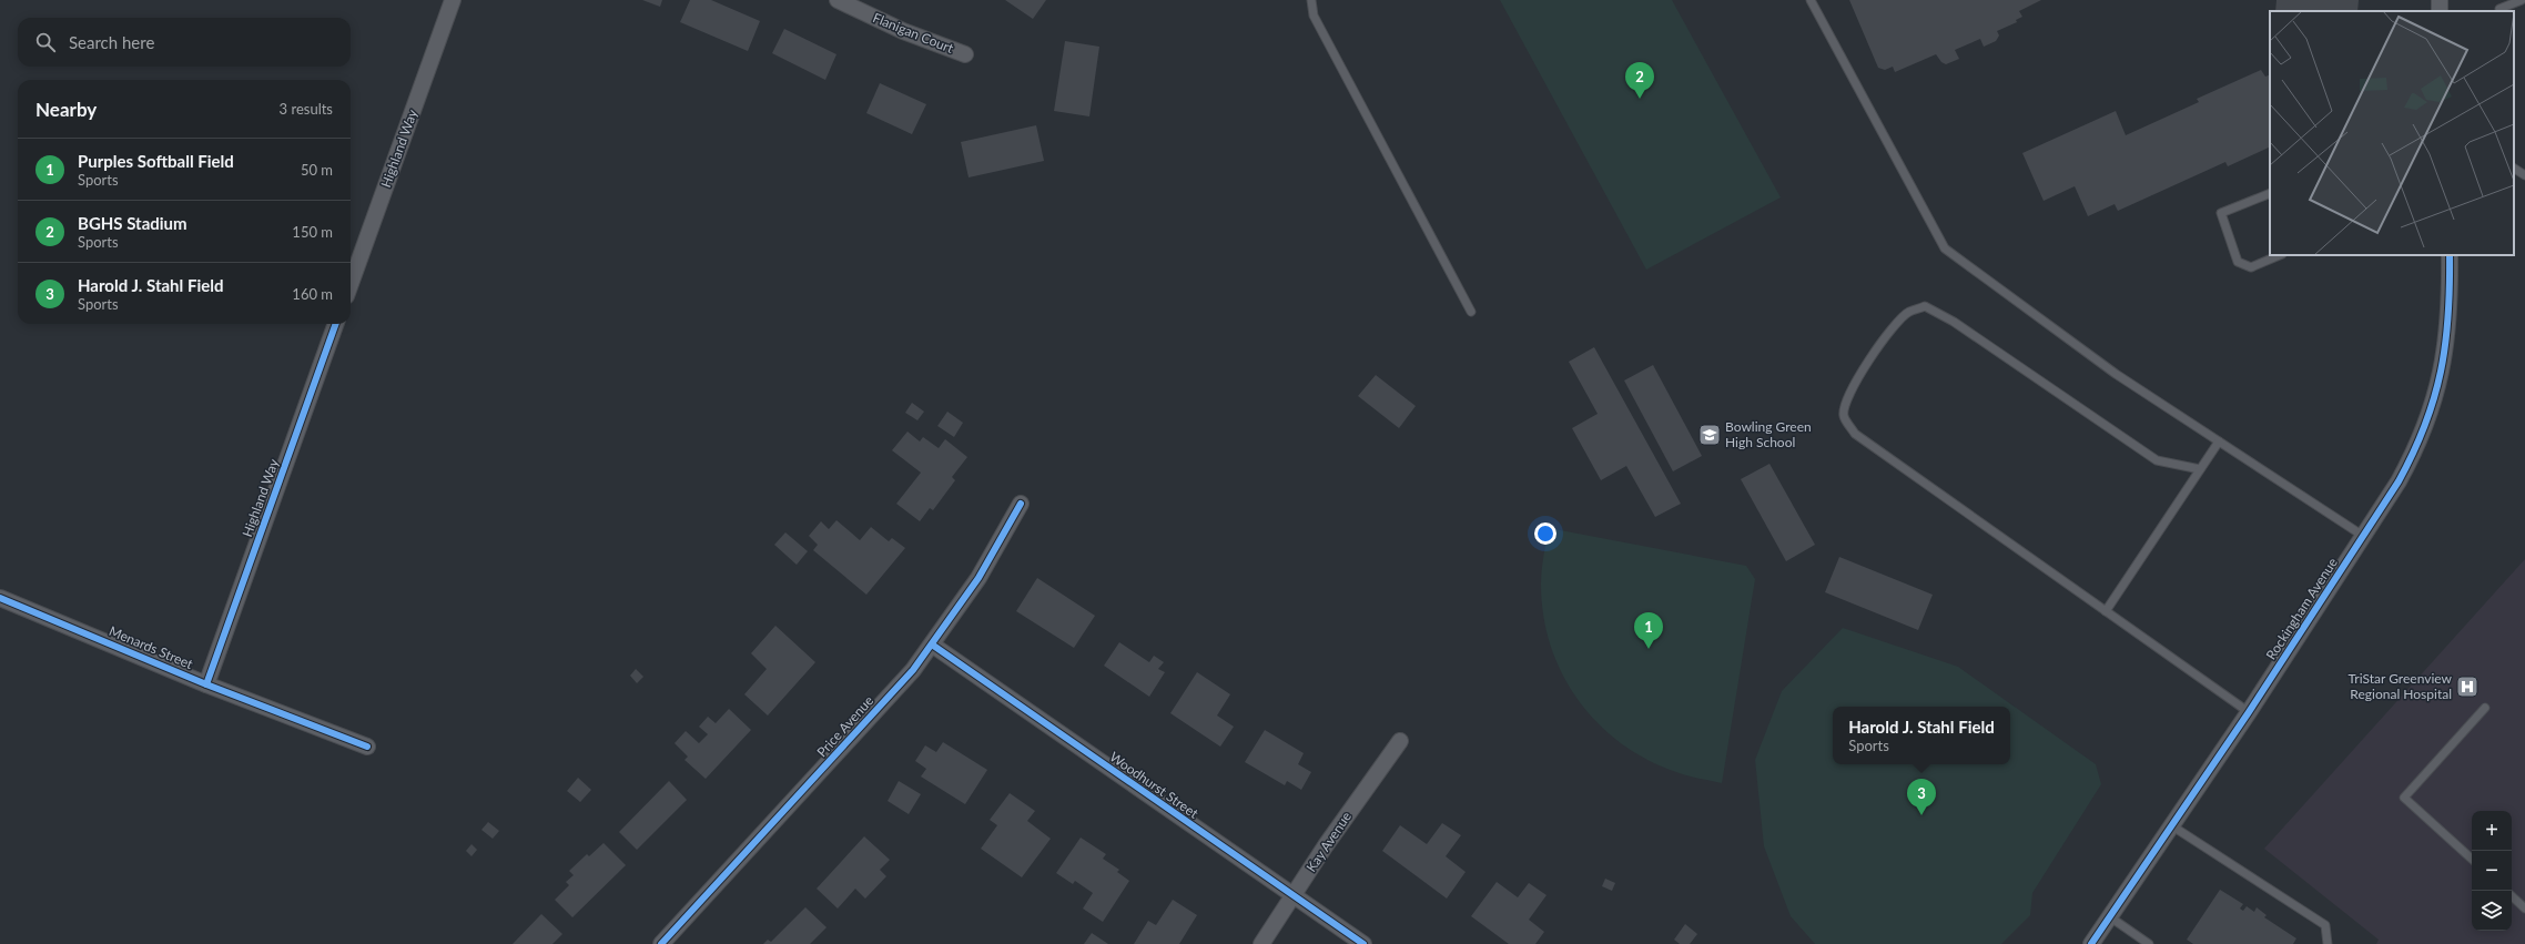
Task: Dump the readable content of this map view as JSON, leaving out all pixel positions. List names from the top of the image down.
{
  "streets": {
    "street": [
      "Flanigan Court",
      "Highland Way",
      "Rockingham Avenue",
      "Menards Street",
      "Price Avenue",
      "Woodhurst Street",
      "Kay Avenue"
    ]
  },
  "crossings": [
    ["Highland Way", "Menards Street"],
    ["Price Avenue", "Woodhurst Street"],
    ["Woodhurst Street", "Kay Avenue"]
  ],
  "places": {
    "school or university": ["Bowling Green High School"],
    "hospital": ["TriStar Greenview Regional Hospital"]
  },
  "page": {
    "search": "Search here",
    "pins": ["2", "1", "3"],
    "heading": ["Nearby", "3 results"],
    "list": [
      {
        "mark": "1",
        "name": "Purples Softball Field",
        "note": "Sports",
        "value": "50 m"
      },
      {
        "mark": "2",
        "name": "BGHS Stadium",
        "note": "Sports",
        "value": "150 m"
      },
      {
        "mark": "3",
        "name": "Harold J. Stahl Field",
        "note": "Sports",
        "value": "160 m"
      }
    ],
    "popup": ["Harold J. Stahl Field", "Sports"],
    "map_buttons": ["+", "−"]
  }
}
